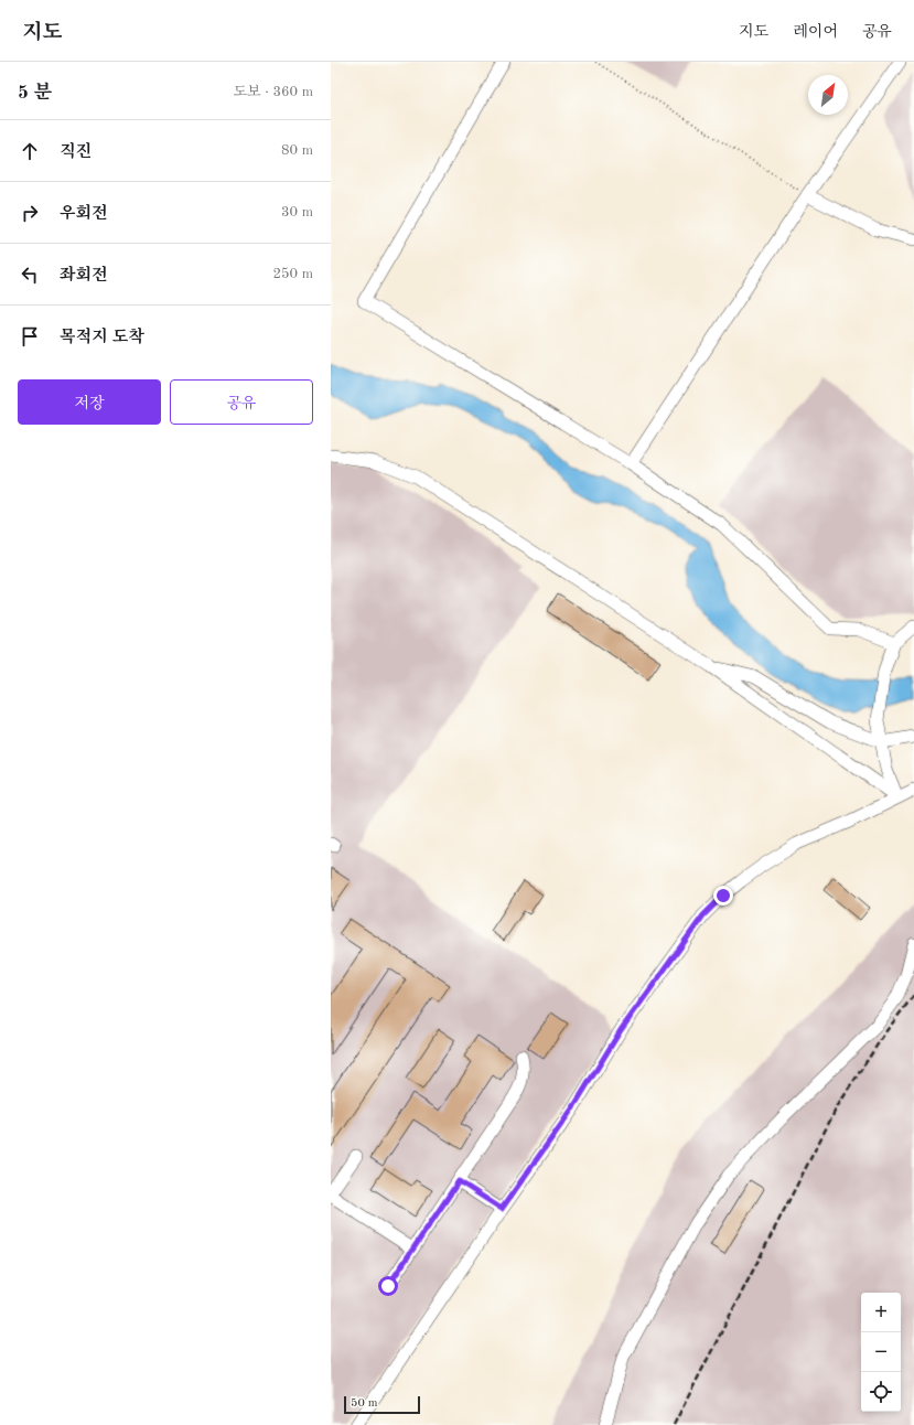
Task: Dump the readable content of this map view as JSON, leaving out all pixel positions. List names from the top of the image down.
{
  "scale_bar": "50 m",
  "north": "top right",
  "page": {
    "header": "지도",
    "nav": ["지도", "레이어", "공유"],
    "heading": ["5 분", "도보 · 360 m"],
    "list": [
      ["직진", "80 m"],
      ["우회전", "30 m"],
      ["좌회전", "250 m"],
      "목적지 도착"
    ],
    "buttons": ["저장", "공유"],
    "map_buttons": ["+", "−"],
    "scale": "50 m"
  }
}
